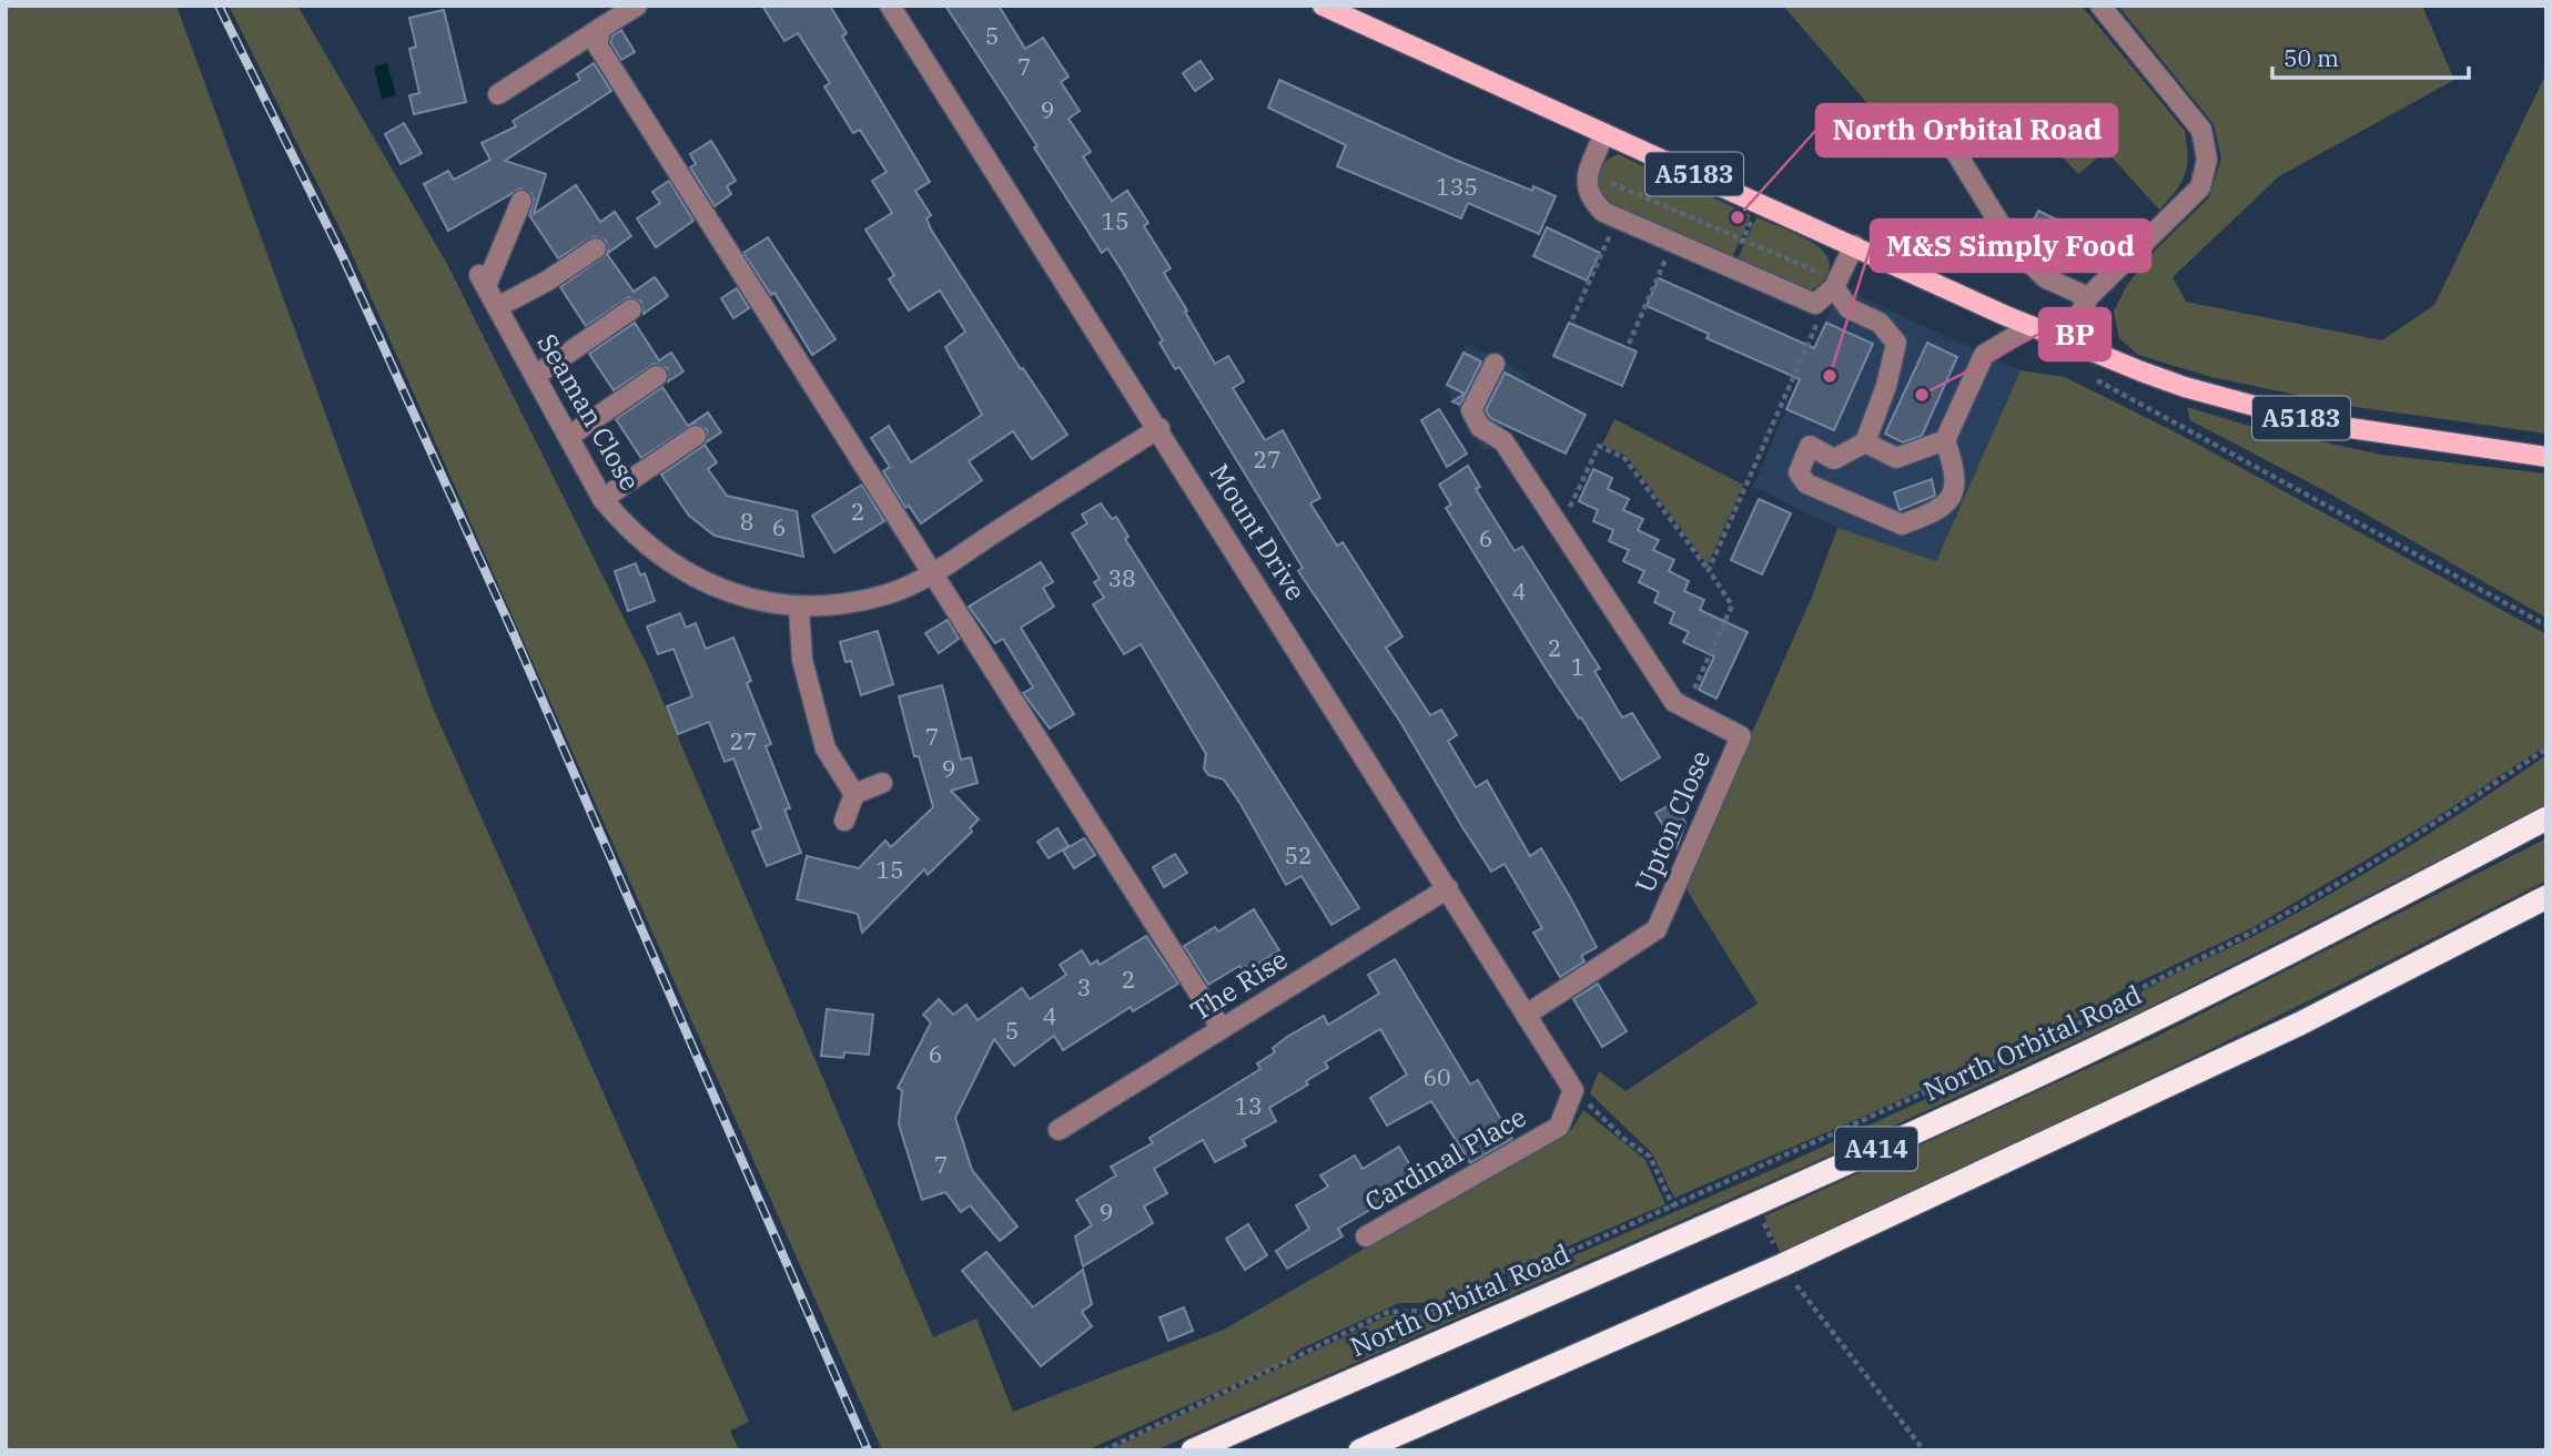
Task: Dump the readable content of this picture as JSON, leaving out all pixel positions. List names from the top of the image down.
{
  "streets": {
    "highway": ["North Orbital Road", "A414"],
    "main road": ["A5183"],
    "street": [
      "Seaman Close",
      "Mount Drive",
      "Upton Close",
      "The Rise",
      "Cardinal Place"
    ]
  },
  "crossings": [
    ["Seaman Close", "Mount Drive"],
    ["Mount Drive", "Upton Close"],
    ["Mount Drive", "The Rise"],
    ["Mount Drive", "Cardinal Place"]
  ],
  "places": ["North Orbital Road", "M&S Simply Food", "BP"],
  "house_numbers": [
    "5",
    "7",
    "9",
    "135",
    "15",
    "27",
    "2",
    "8",
    "6",
    "6",
    "38",
    "4",
    "2",
    "1",
    "7",
    "27",
    "9",
    "52",
    "15",
    "2",
    "3",
    "4",
    "5",
    "6",
    "60",
    "13",
    "7",
    "9"
  ],
  "scale_bar": "50 m"
}
